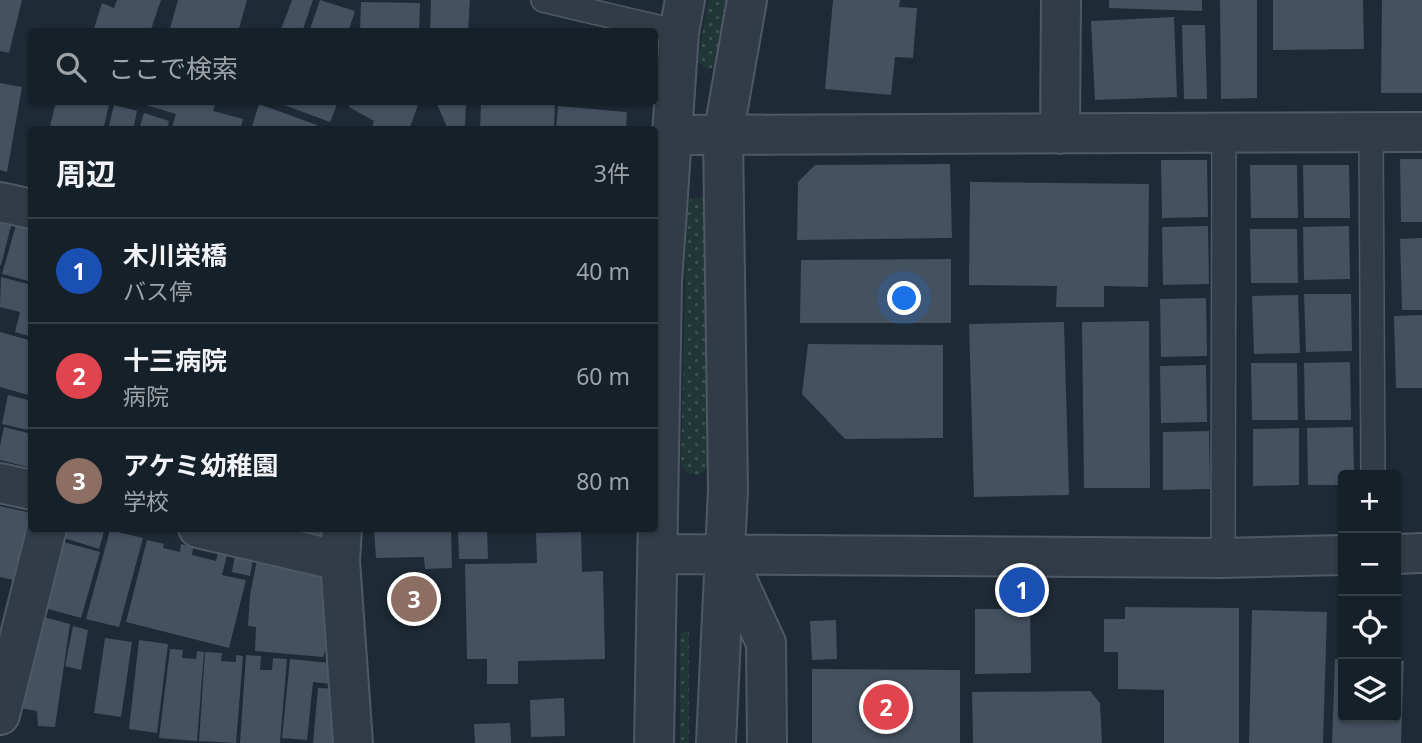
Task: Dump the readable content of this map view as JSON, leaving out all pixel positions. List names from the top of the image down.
{
  "page": {
    "search": "ここで検索",
    "heading": ["周辺", "3件"],
    "list": [
      {
        "mark": "1",
        "name": "木川栄橋",
        "note": "バス停",
        "value": "40 m"
      },
      {
        "mark": "2",
        "name": "十三病院",
        "note": "病院",
        "value": "60 m"
      },
      {
        "mark": "3",
        "name": "アケミ幼稚園",
        "note": "学校",
        "value": "80 m"
      }
    ],
    "map_buttons": ["+", "−"],
    "pins": ["1", "3", "2"]
  }
}
